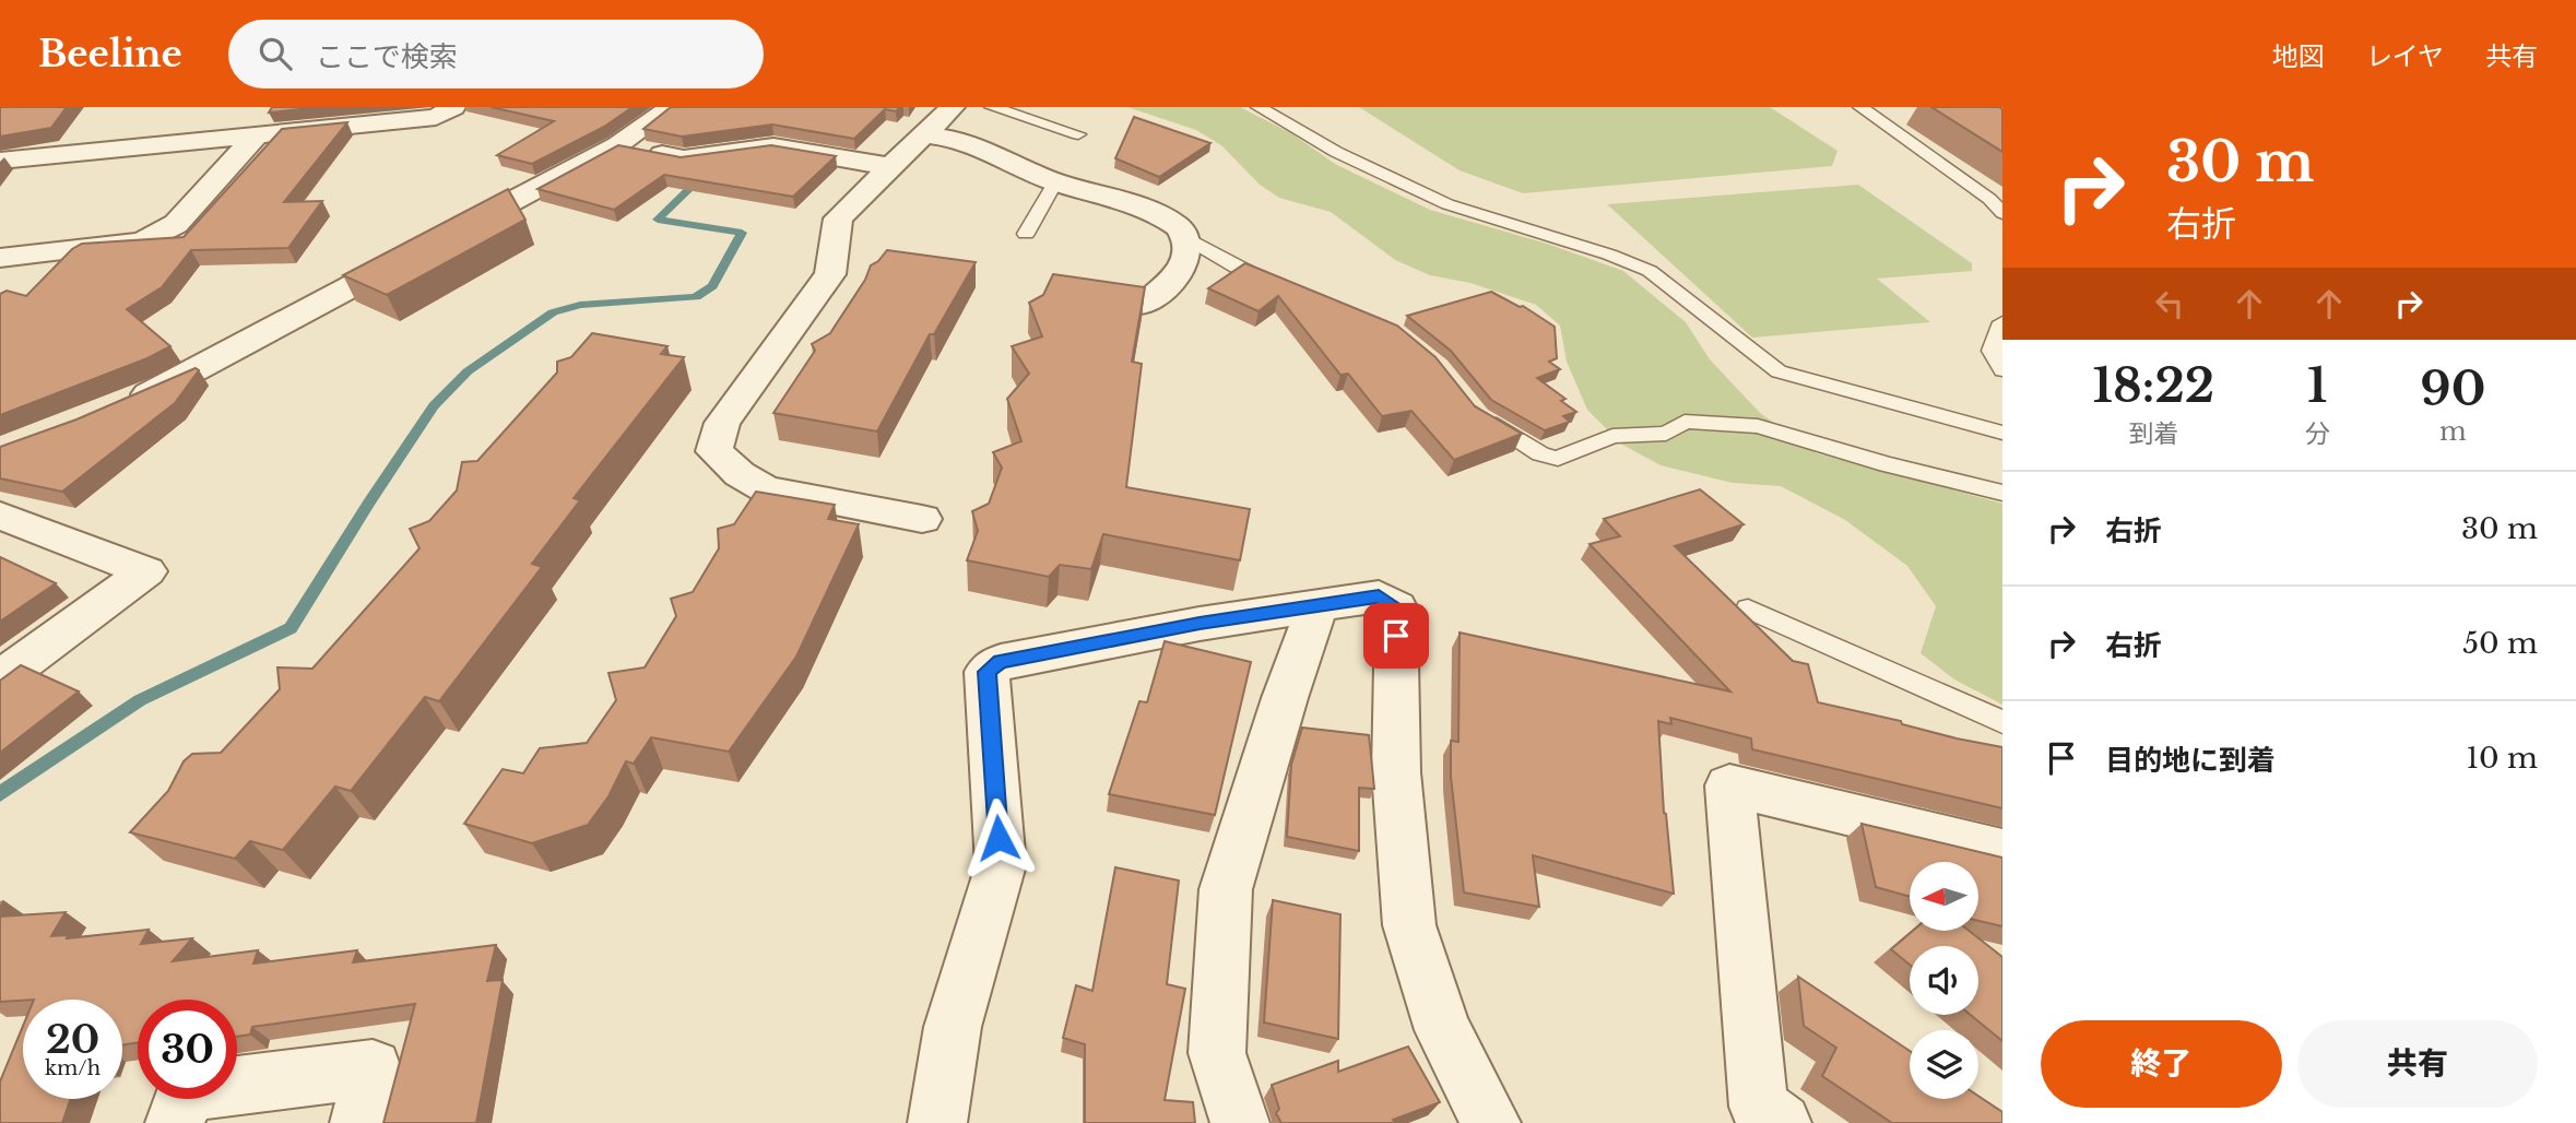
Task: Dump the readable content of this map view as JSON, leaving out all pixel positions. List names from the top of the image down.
{
  "north": "left",
  "page": {
    "header": "Beeline",
    "search": "ここで検索",
    "nav": ["地図", "レイヤ", "共有"],
    "turn": ["30 m", "右折"],
    "eta": [
      "18:22",
      "到着",
      "1",
      "分",
      "90",
      "m"
    ],
    "list": [
      {
        "name": "右折",
        "value": "30 m"
      },
      {
        "name": "右折",
        "value": "50 m"
      },
      {
        "name": "目的地に到着",
        "value": "10 m"
      }
    ],
    "speed": "20 km/h",
    "limit": "30",
    "buttons": ["終了", "共有"]
  }
}
